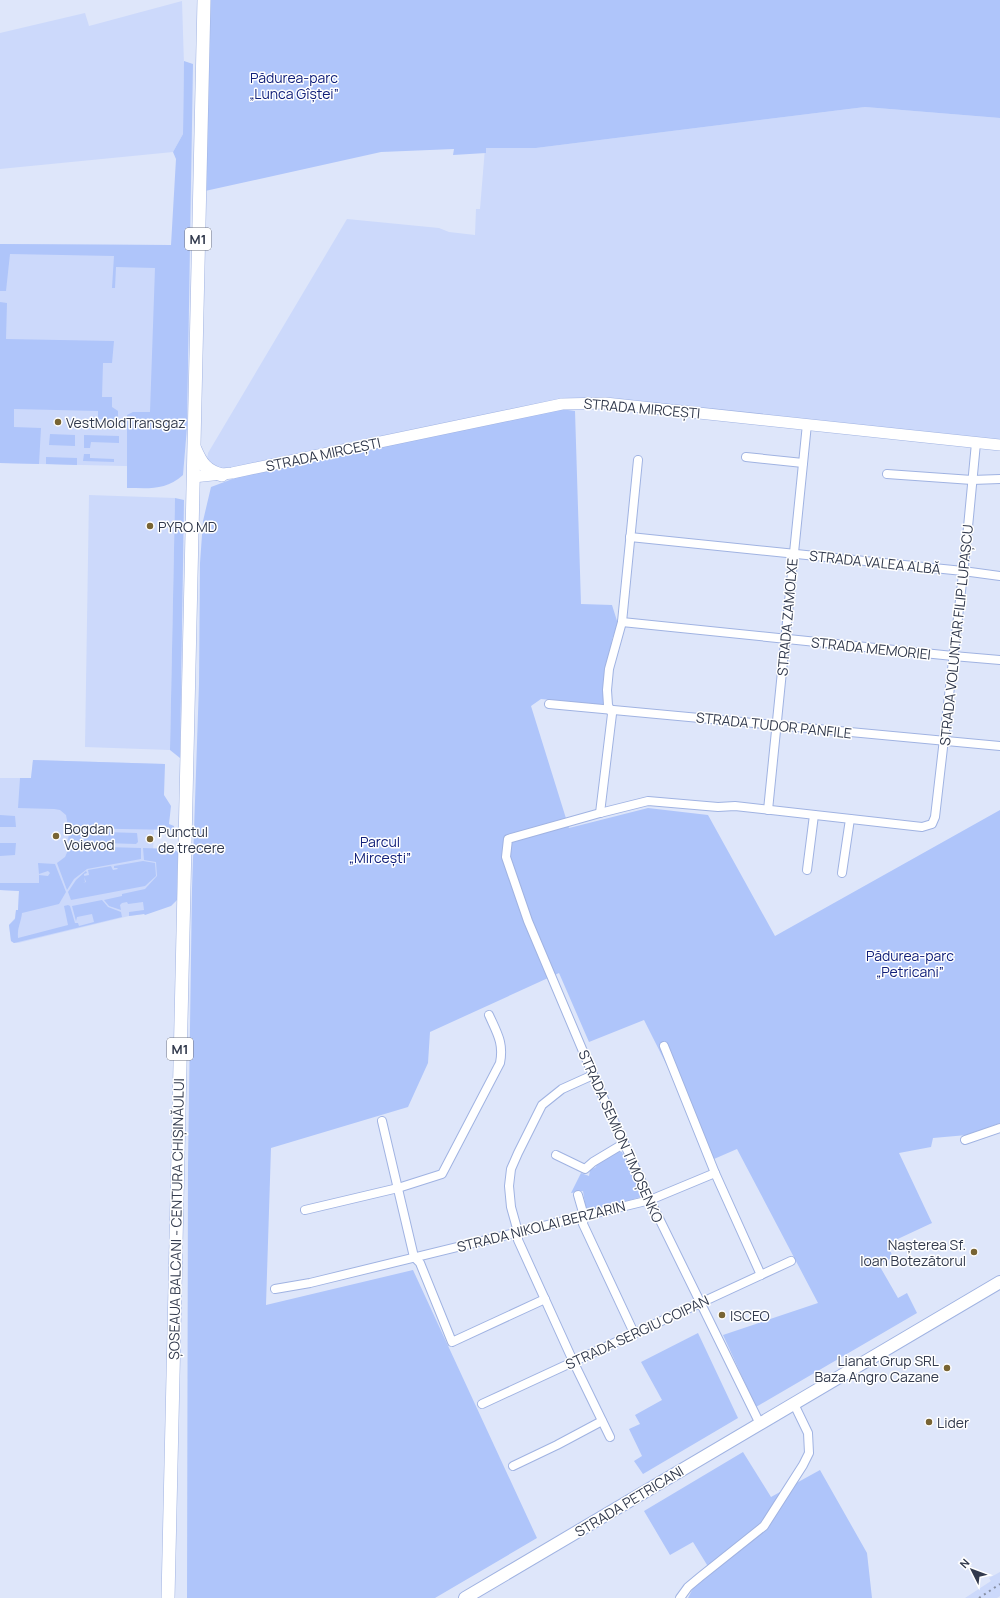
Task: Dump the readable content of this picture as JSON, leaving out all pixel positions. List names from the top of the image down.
{
  "streets": {
    "highway": ["M1", "ȘOSEAUA BALCANI - CENTURA CHIȘINĂULUI"],
    "main road": ["STRADA MIRCEȘTI", "STRADA PETRICANI"],
    "street": [
      "STRADA VALEA ALBĂ",
      "STRADA ZAMOLXE",
      "STRADA VOLUNTAR FILIP LUPAȘCU",
      "STRADA MEMORIEI",
      "STRADA TUDOR PANFILE",
      "STRADA SEMION TIMOȘENKO",
      "STRADA NIKOLAI BERZARIN",
      "STRADA SERGIU COIPAN"
    ]
  },
  "crossings": [
    ["STRADA MIRCEȘTI", "STRADA ZAMOLXE"],
    ["STRADA MIRCEȘTI", "STRADA VOLUNTAR FILIP LUPAȘCU"],
    ["STRADA MIRCEȘTI", "ȘOSEAUA BALCANI - CENTURA CHIȘINĂULUI"],
    ["STRADA VALEA ALBĂ", "STRADA ZAMOLXE"],
    ["STRADA VALEA ALBĂ", "STRADA VOLUNTAR FILIP LUPAȘCU"],
    ["STRADA ZAMOLXE", "STRADA MEMORIEI"],
    ["STRADA ZAMOLXE", "STRADA TUDOR PANFILE"],
    ["STRADA VOLUNTAR FILIP LUPAȘCU", "STRADA MEMORIEI"],
    ["STRADA VOLUNTAR FILIP LUPAȘCU", "STRADA TUDOR PANFILE"],
    ["STRADA SEMION TIMOȘENKO", "STRADA NIKOLAI BERZARIN"],
    ["STRADA SEMION TIMOȘENKO", "STRADA SERGIU COIPAN"],
    ["STRADA SEMION TIMOȘENKO", "STRADA PETRICANI"]
  ],
  "parks": ["Pădurea-parc „Lunca Gîștei”", "Parcul „Mircești”", "Pădurea-parc „Petricani”"],
  "places": [
    "VestMoldTransgaz",
    "PYRO.MD",
    "Bogdan Voievod",
    "Punctul de trecere",
    "Nașterea Sf. Ioan Botezătorul",
    "ISCEO",
    "Lianat Grup SRL Baza Angro Cazane",
    "Lider"
  ],
  "north": "top left"
}
